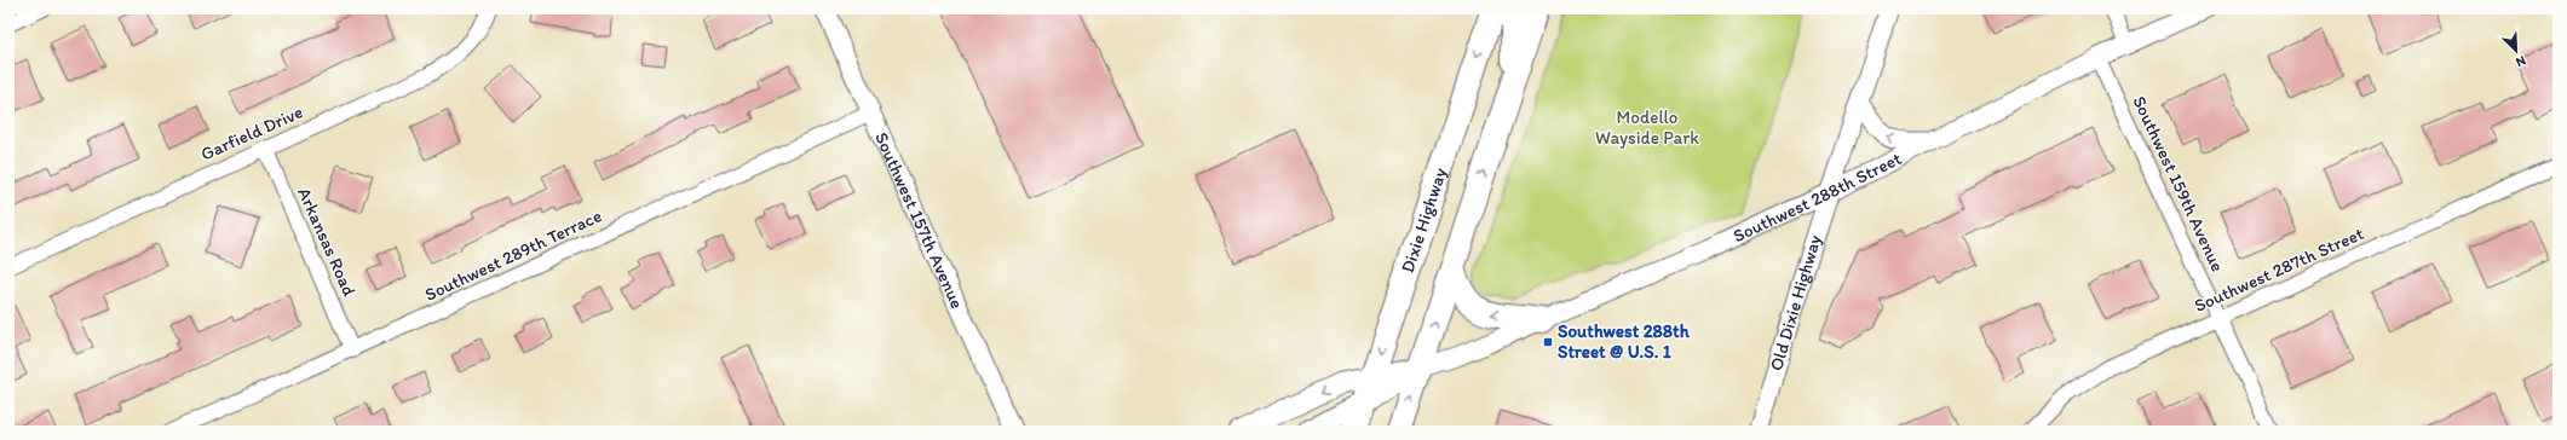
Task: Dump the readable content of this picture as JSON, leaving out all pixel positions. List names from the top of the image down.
{
  "streets": {
    "highway": ["Dixie Highway"],
    "main road": ["Southwest 288th Street"],
    "street": [
      "Garfield Drive",
      "Southwest 159th Avenue",
      "Southwest 157th Avenue",
      "Arkansas Road",
      "Southwest 289th Terrace",
      "Southwest 287th Street",
      "Old Dixie Highway"
    ]
  },
  "crossings": [
    ["Garfield Drive", "Arkansas Road"],
    ["Southwest 159th Avenue", "Southwest 288th Street"],
    ["Southwest 159th Avenue", "Southwest 287th Street"],
    ["Southwest 288th Street", "Dixie Highway"],
    ["Southwest 288th Street", "Old Dixie Highway"],
    ["Southwest 157th Avenue", "Southwest 289th Terrace"],
    ["Arkansas Road", "Southwest 289th Terrace"]
  ],
  "parks": ["Modello Wayside Park"],
  "places": {
    "transit": ["Southwest 288th Street @ U.S. 1"]
  },
  "north": "bottom right"
}
